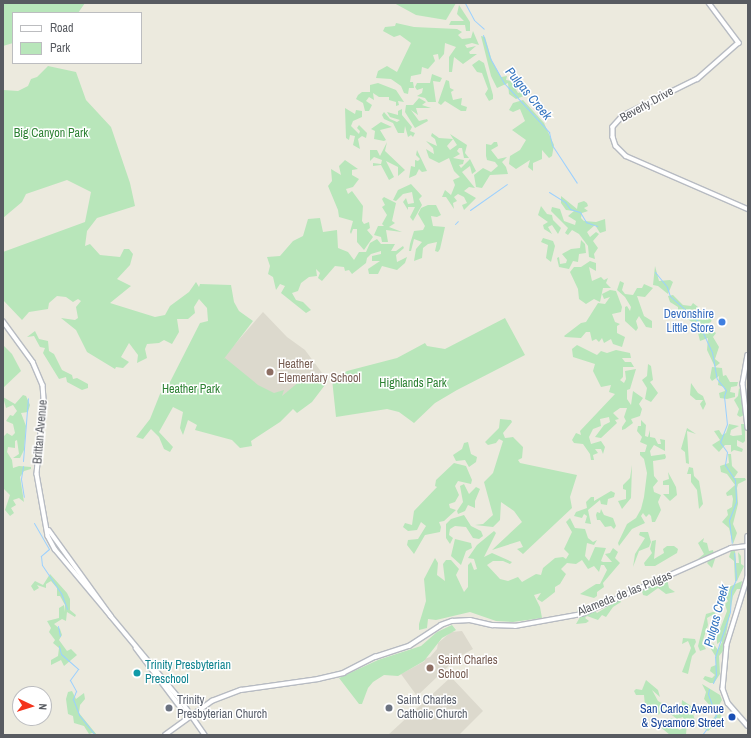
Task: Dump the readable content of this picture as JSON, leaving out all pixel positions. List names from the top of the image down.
{
  "streets": {
    "main road": ["Beverly Drive", "Brittan Avenue", "Alameda de las Pulgas"]
  },
  "crossings": [
    ["Brittan Avenue", "Alameda de las Pulgas"]
  ],
  "water": ["Pulgas Creek"],
  "parks": ["Big Canyon Park", "Highlands Park", "Heather Park"],
  "places": [
    "Devonshire Little Store",
    "Heather Elementary School",
    "Saint Charles School",
    "Trinity Presbyterian Preschool",
    "Trinity Presbyterian Church",
    "Saint Charles Catholic Church",
    "San Carlos Avenue & Sycamore Street"
  ],
  "legend": ["Road", "Park"],
  "north": "right"
}
